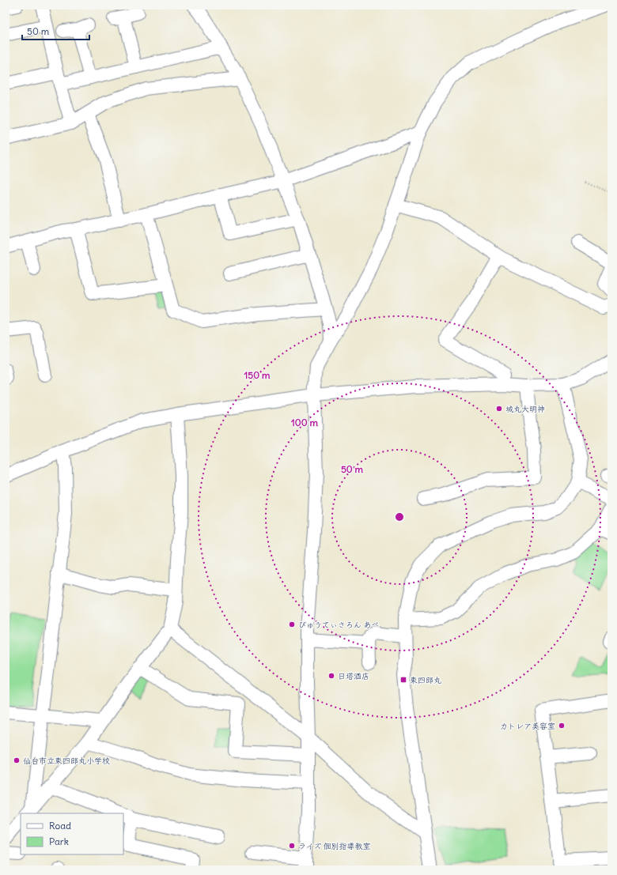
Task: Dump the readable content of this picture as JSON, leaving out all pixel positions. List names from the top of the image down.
{
  "places": {
    "other": [
      "城丸大明神",
      "びゅうてぃさろん あべ",
      "日塔酒店",
      "カトレア美容室",
      "仙台市立東四郎丸小学校",
      "ライズ 個別指導教室"
    ],
    "transit": ["東四郎丸"]
  },
  "legend": ["Road", "Park"],
  "scale_bar": "50 m",
  "rings": ["150 m", "100 m", "50 m"]
}
